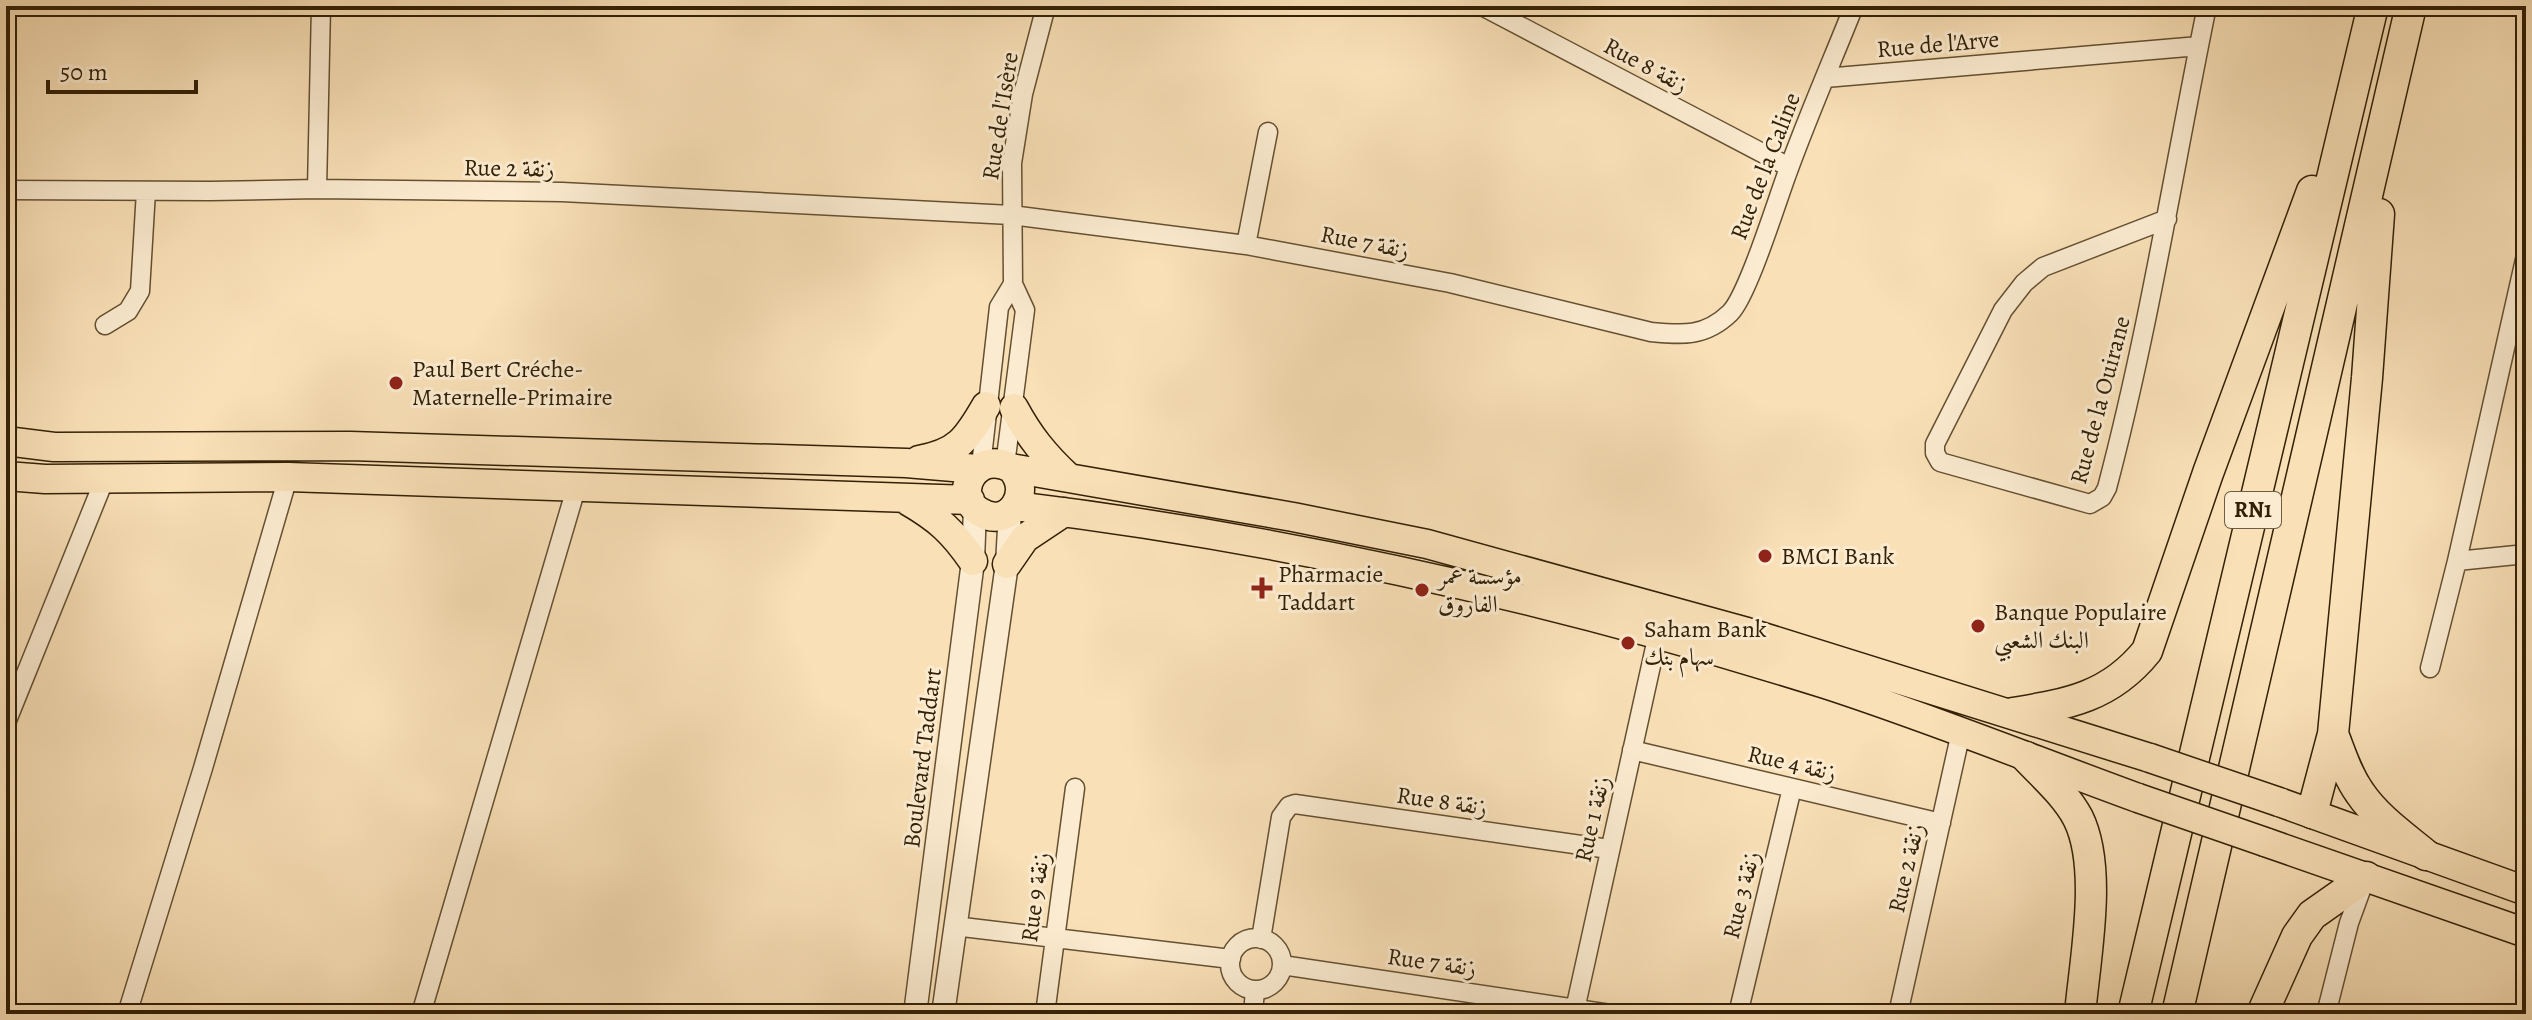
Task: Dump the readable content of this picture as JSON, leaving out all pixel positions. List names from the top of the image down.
{
  "streets": {
    "highway": ["RN1"],
    "street": [
      "Rue de l'Arve",
      "Rue 8 زنقة",
      "Rue de l'Isère",
      "Rue de la Caline",
      "Rue 2 زنقة",
      "Rue 7 زنقة",
      "Rue de la Ouirane",
      "Boulevard Taddart",
      "Rue 4 زنقة",
      "Rue 1 زنقة",
      "Rue 3 زنقة",
      "Rue 9 زنقة"
    ]
  },
  "crossings": [
    ["Rue de l'Arve", "Rue de la Caline"],
    ["Rue de l'Arve", "Rue de la Ouirane"],
    ["Rue 8 زنقة", "Rue de la Caline"],
    ["Rue 8 زنقة", "Rue 7 زنقة"],
    ["Rue 8 زنقة", "Rue 1 زنقة"],
    ["Rue de l'Isère", "Rue 2 زنقة"],
    ["Rue de l'Isère", "Rue 7 زنقة"],
    ["Rue de l'Isère", "Boulevard Taddart"],
    ["Rue de la Caline", "Rue 7 زنقة"],
    ["Rue 2 زنقة", "Rue 7 زنقة"],
    ["Rue 2 زنقة", "Rue 4 زنقة"],
    ["Rue 7 زنقة", "Rue 1 زنقة"],
    ["Rue 4 زنقة", "Rue 1 زنقة"],
    ["Rue 4 زنقة", "Rue 3 زنقة"]
  ],
  "places": {
    "other": [
      "Paul Bert Créche- Maternelle-Primaire",
      "BMCI Bank",
      "مؤسسة عمر الفاروق",
      "Banque Populaire البنك الشعبي",
      "Saham Bank سهام بنك"
    ],
    "health": ["Pharmacie Taddart"]
  },
  "scale_bar": "50 m"
}
